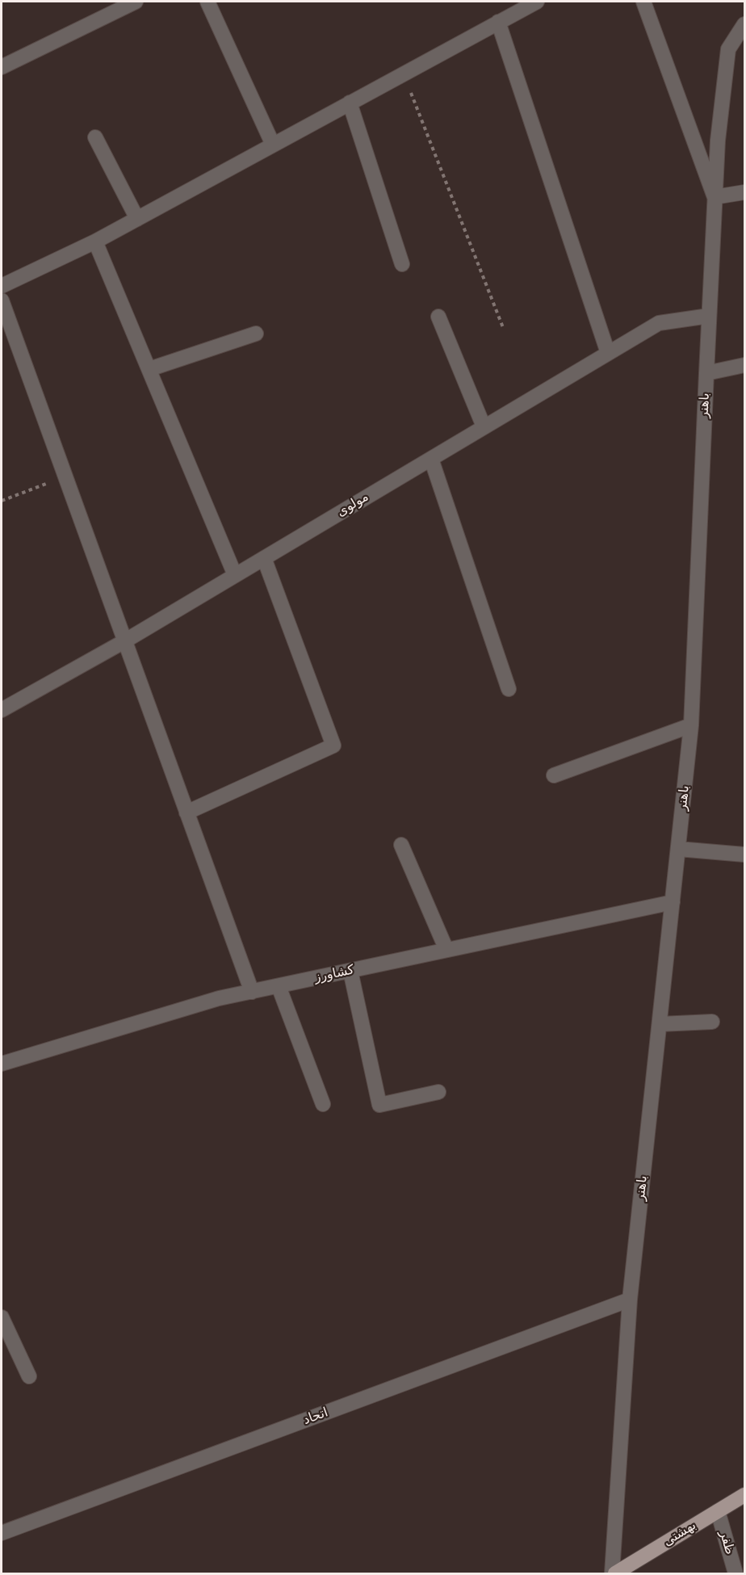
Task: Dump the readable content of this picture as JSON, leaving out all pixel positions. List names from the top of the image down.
{
  "streets": {
    "main road": ["بهشتی"],
    "street": [
      "باهنر",
      "مولوی",
      "کشاورز",
      "اتحاد",
      "ظفر"
    ]
  },
  "crossings": [
    ["باهنر", "مولوی"],
    ["باهنر", "کشاورز"],
    ["باهنر", "اتحاد"],
    ["باهنر", "بهشتی"],
    ["بهشتی", "ظفر"]
  ]
}
